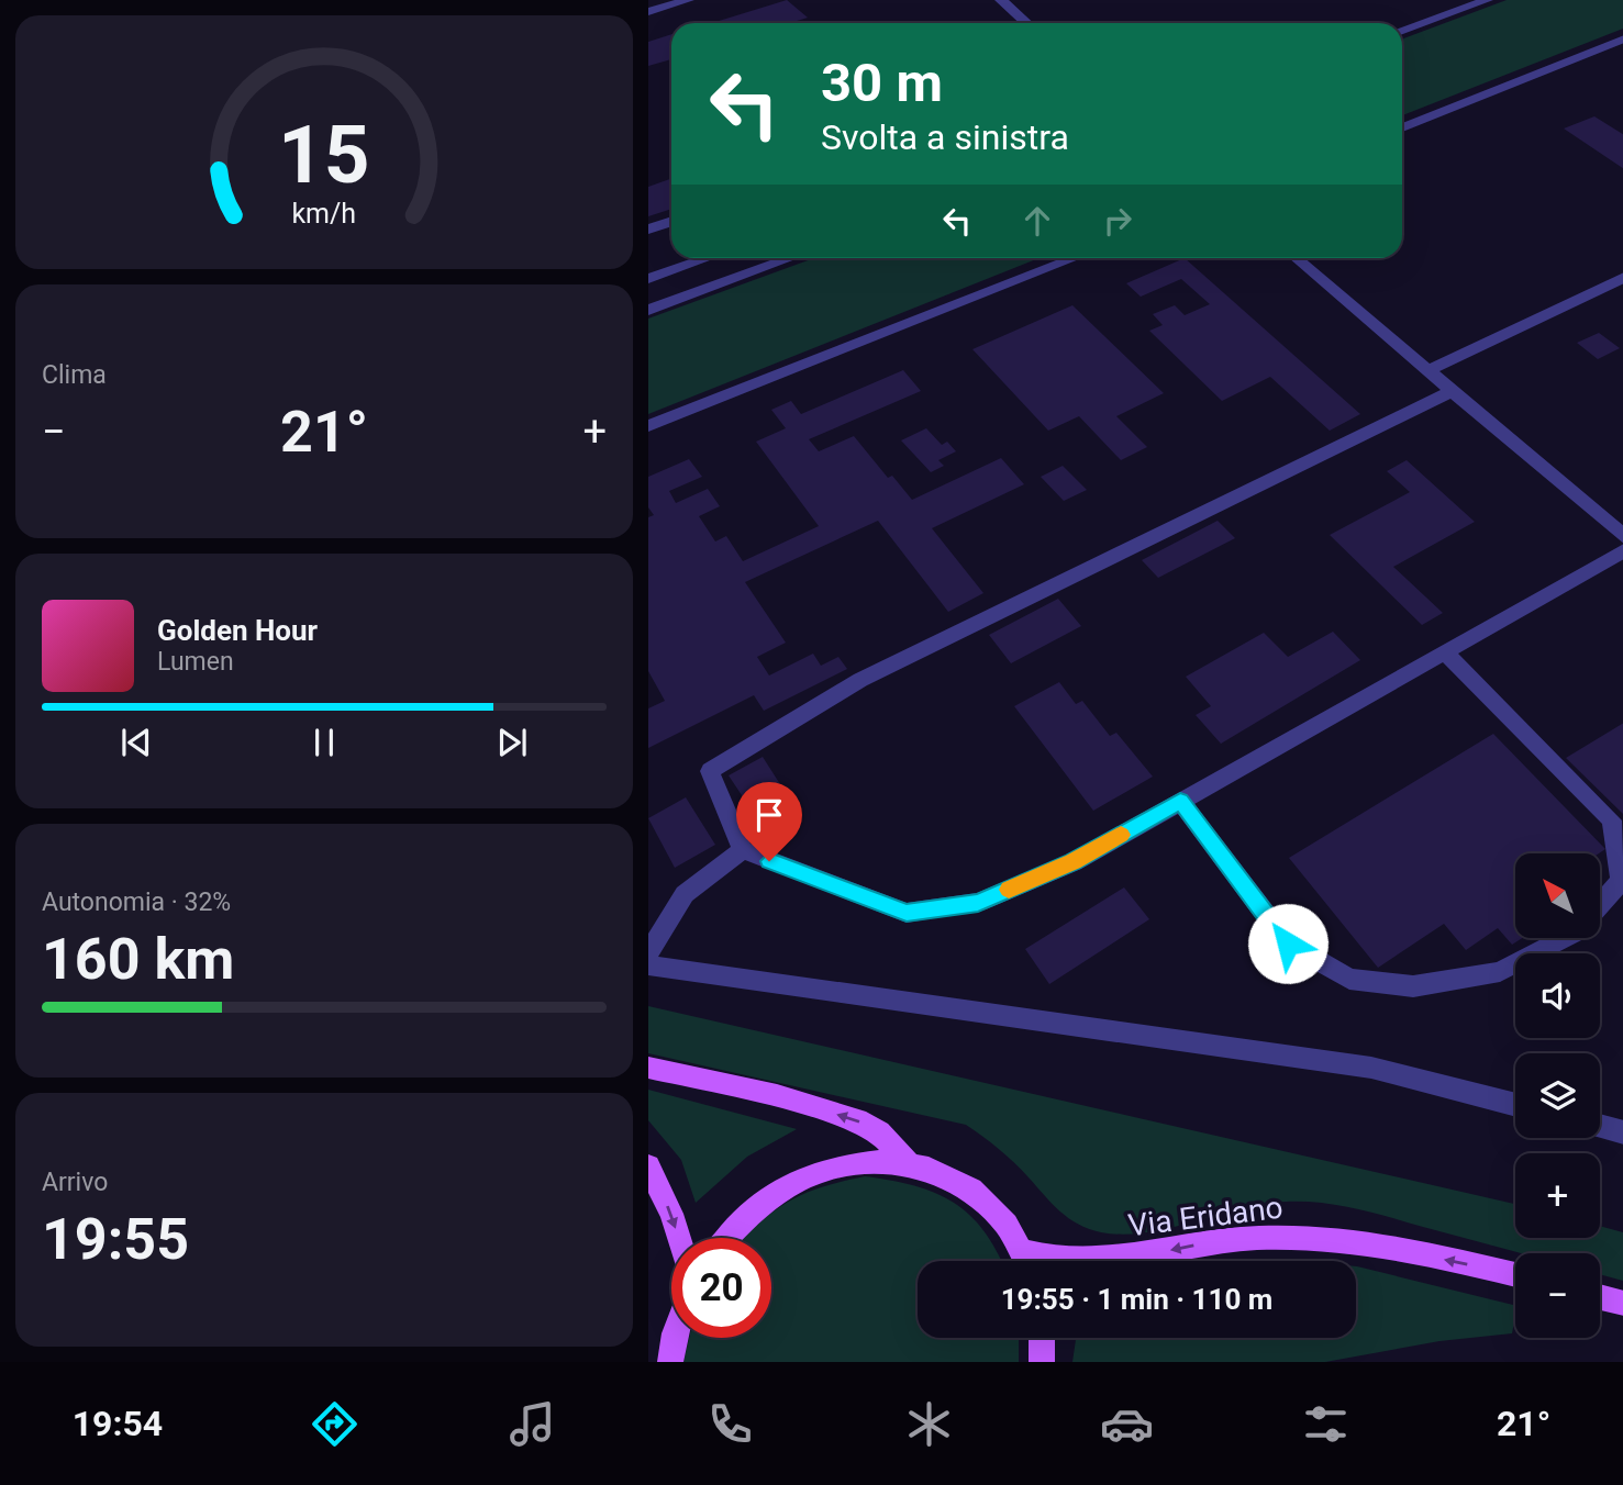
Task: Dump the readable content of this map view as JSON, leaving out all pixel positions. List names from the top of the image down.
{
  "streets": {
    "main road": ["Via Eridano"]
  },
  "one_way": ["Via Eridano"],
  "north": "top left",
  "page": {
    "turn": ["30 m", "Svolta a sinistra"],
    "tile": [
      "Clima",
      ["Autonomia · 32%", "160 km"],
      ["Arrivo", "19:55"]
    ],
    "heat": ["−", "21°", "+"],
    "song": ["Golden Hour", "Lumen"],
    "map_buttons": ["+", "−"],
    "limit": "20",
    "trip": "19:55 · 1 min · 110 m",
    "tabs": ["19:54", "21°"],
    "gauge": ["15", "km/h"]
  }
}
